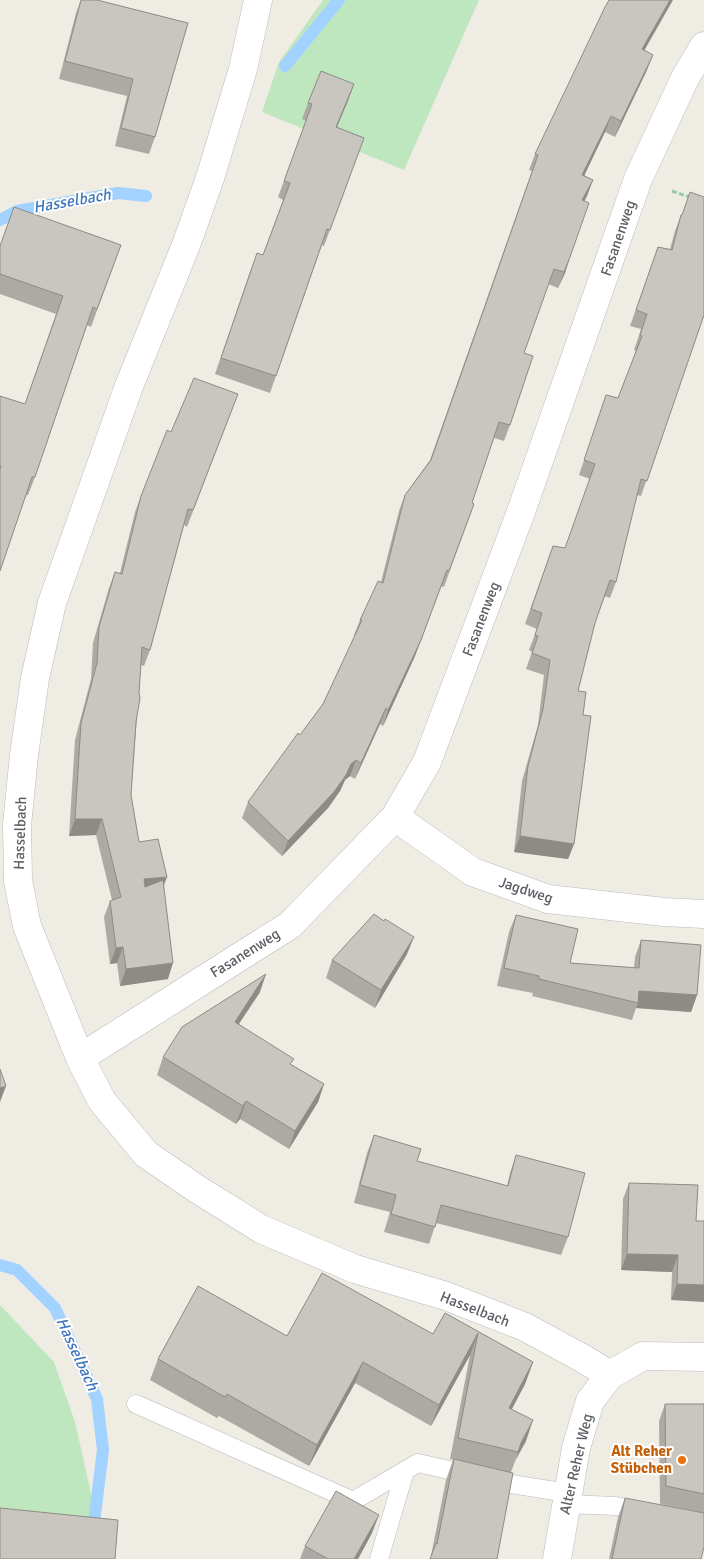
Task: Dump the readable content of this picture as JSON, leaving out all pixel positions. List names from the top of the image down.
{
  "streets": {
    "street": [
      "Fasanenweg",
      "Hasselbach",
      "Jagdweg",
      "Alter Reher Weg"
    ]
  },
  "crossings": [
    ["Fasanenweg", "Hasselbach"],
    ["Fasanenweg", "Jagdweg"],
    ["Hasselbach", "Alter Reher Weg"]
  ],
  "water": ["Hasselbach"],
  "places": ["Alt Reher Stübchen"]
}
